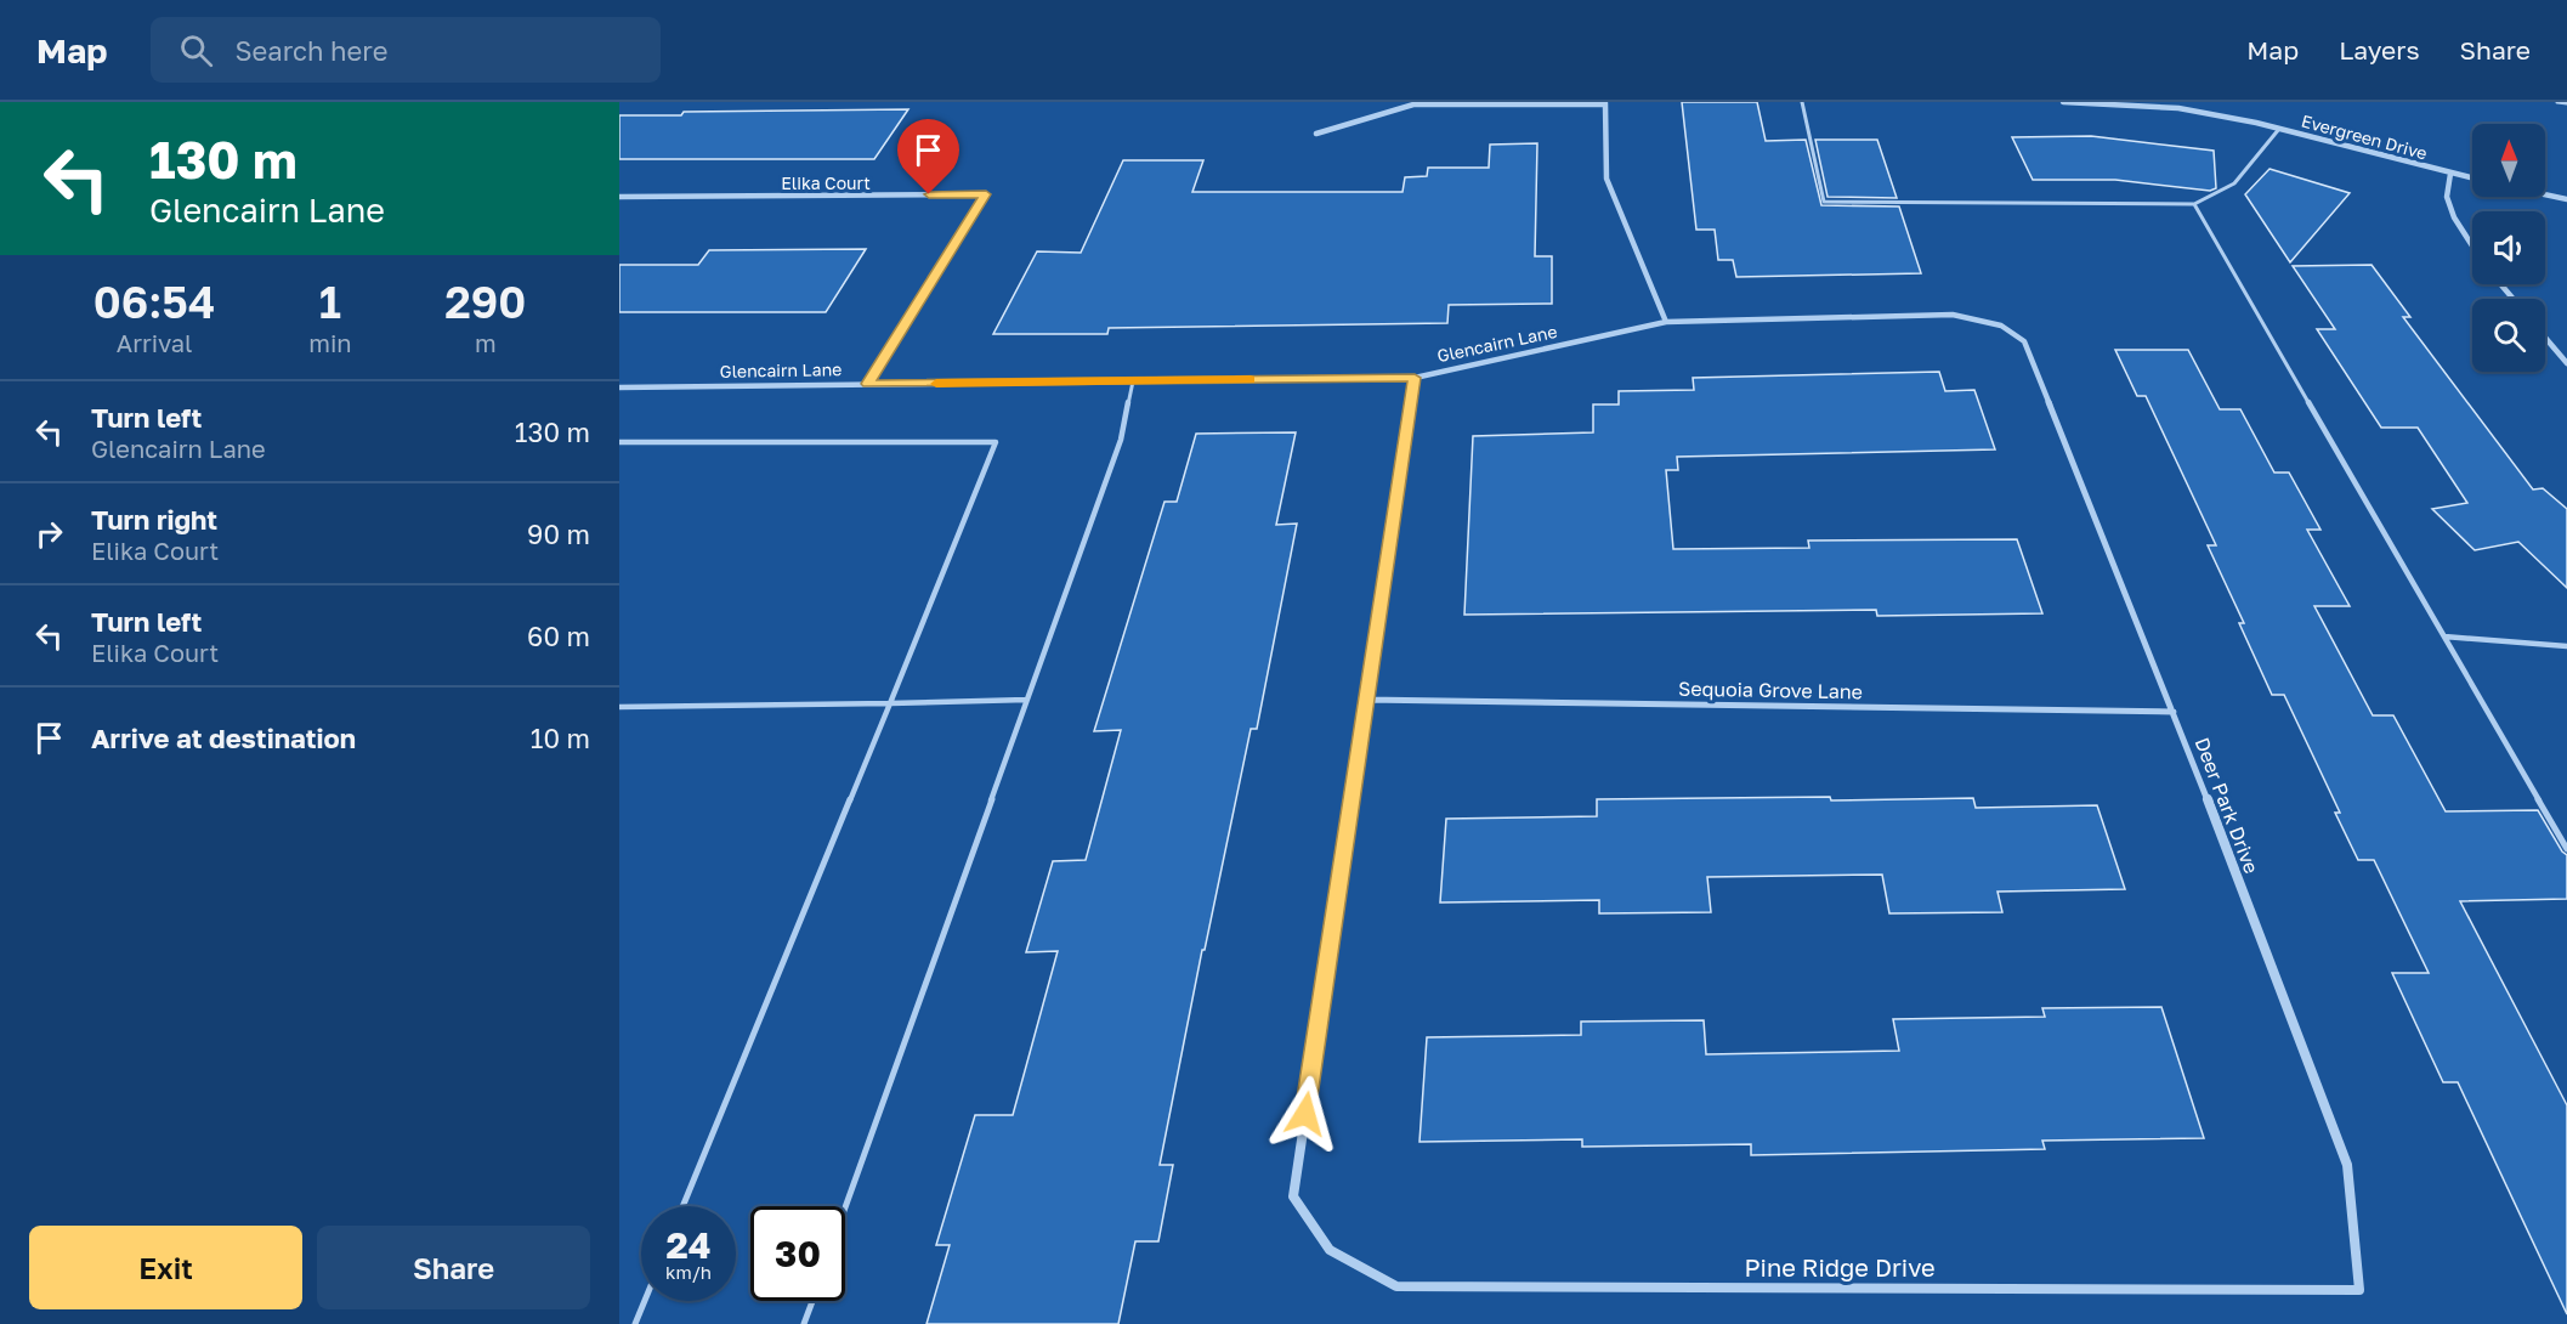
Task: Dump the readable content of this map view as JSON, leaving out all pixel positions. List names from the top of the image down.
{
  "streets": {
    "street": [
      "Evergreen Drive",
      "Elika Court",
      "Glencairn Lane",
      "Sequoia Grove Lane",
      "Deer Park Drive",
      "Pine Ridge Drive"
    ]
  },
  "crossings": [
    ["Elika Court", "Glencairn Lane"],
    ["Glencairn Lane", "Deer Park Drive"],
    ["Sequoia Grove Lane", "Deer Park Drive"],
    ["Sequoia Grove Lane", "Pine Ridge Drive"],
    ["Deer Park Drive", "Pine Ridge Drive"]
  ],
  "north": "top",
  "page": {
    "header": "Map",
    "search": "Search here",
    "nav": ["Map", "Layers", "Share"],
    "turn": ["130 m", "Glencairn Lane"],
    "eta": [
      "06:54",
      "Arrival",
      "1",
      "min",
      "290",
      "m"
    ],
    "list": [
      {
        "name": "Turn left",
        "note": "Glencairn Lane",
        "value": "130 m"
      },
      {
        "name": "Turn right",
        "note": "Elika Court",
        "value": "90 m"
      },
      {
        "name": "Turn left",
        "note": "Elika Court",
        "value": "60 m"
      },
      {
        "name": "Arrive at destination",
        "value": "10 m"
      }
    ],
    "speed": "24 km/h",
    "limit": "30",
    "buttons": ["Exit", "Share"]
  }
}
